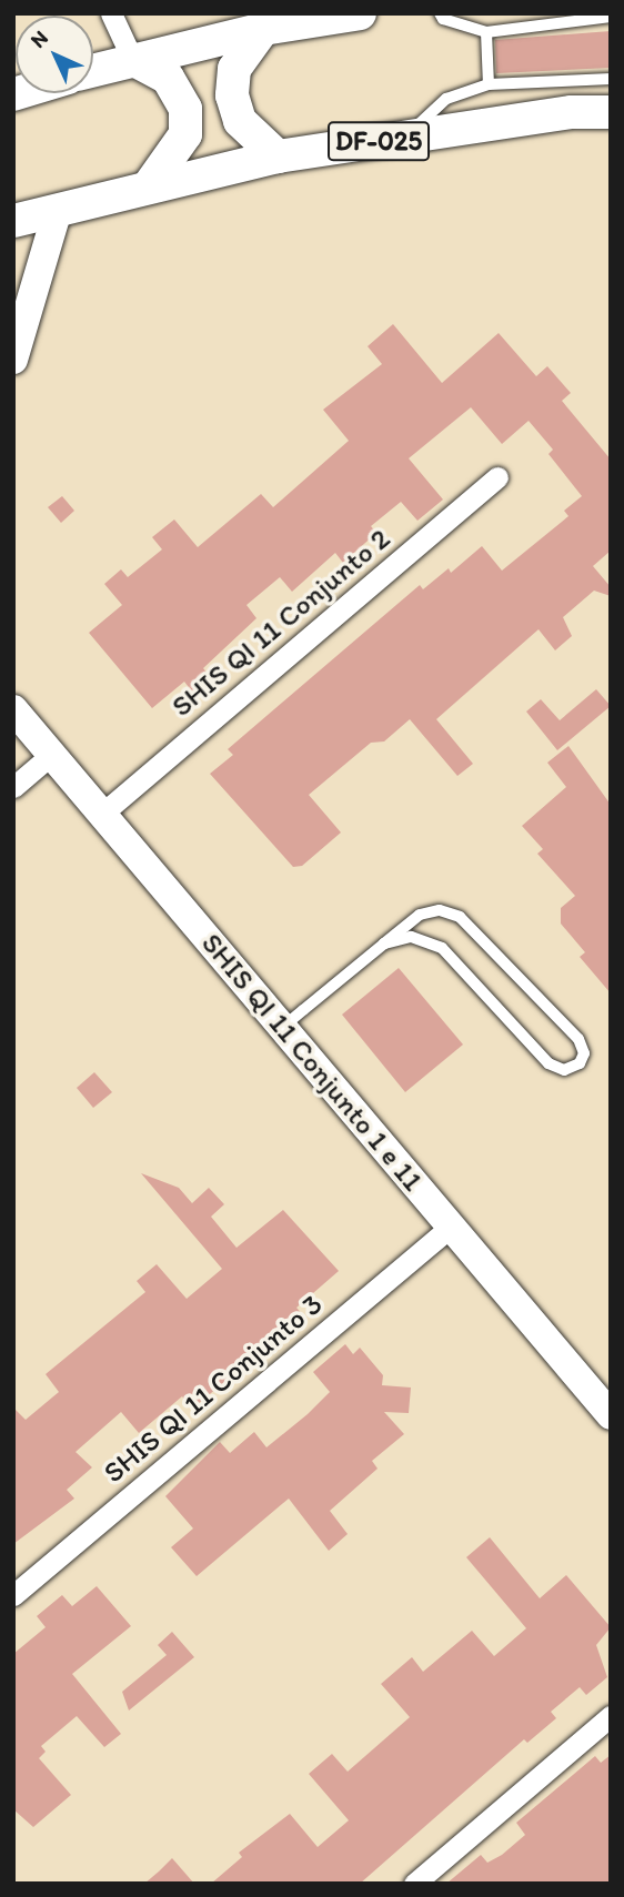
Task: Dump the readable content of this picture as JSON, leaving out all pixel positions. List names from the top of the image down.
{
  "streets": {
    "main road": ["DF-025"],
    "street": ["SHIS QI 11 Conjunto 2", "SHIS QI 11 Conjunto 1 e 11", "SHIS QI 11 Conjunto 3"]
  },
  "crossings": [
    ["SHIS QI 11 Conjunto 2", "SHIS QI 11 Conjunto 1 e 11"],
    ["SHIS QI 11 Conjunto 1 e 11", "SHIS QI 11 Conjunto 3"]
  ],
  "north": "top left"
}
